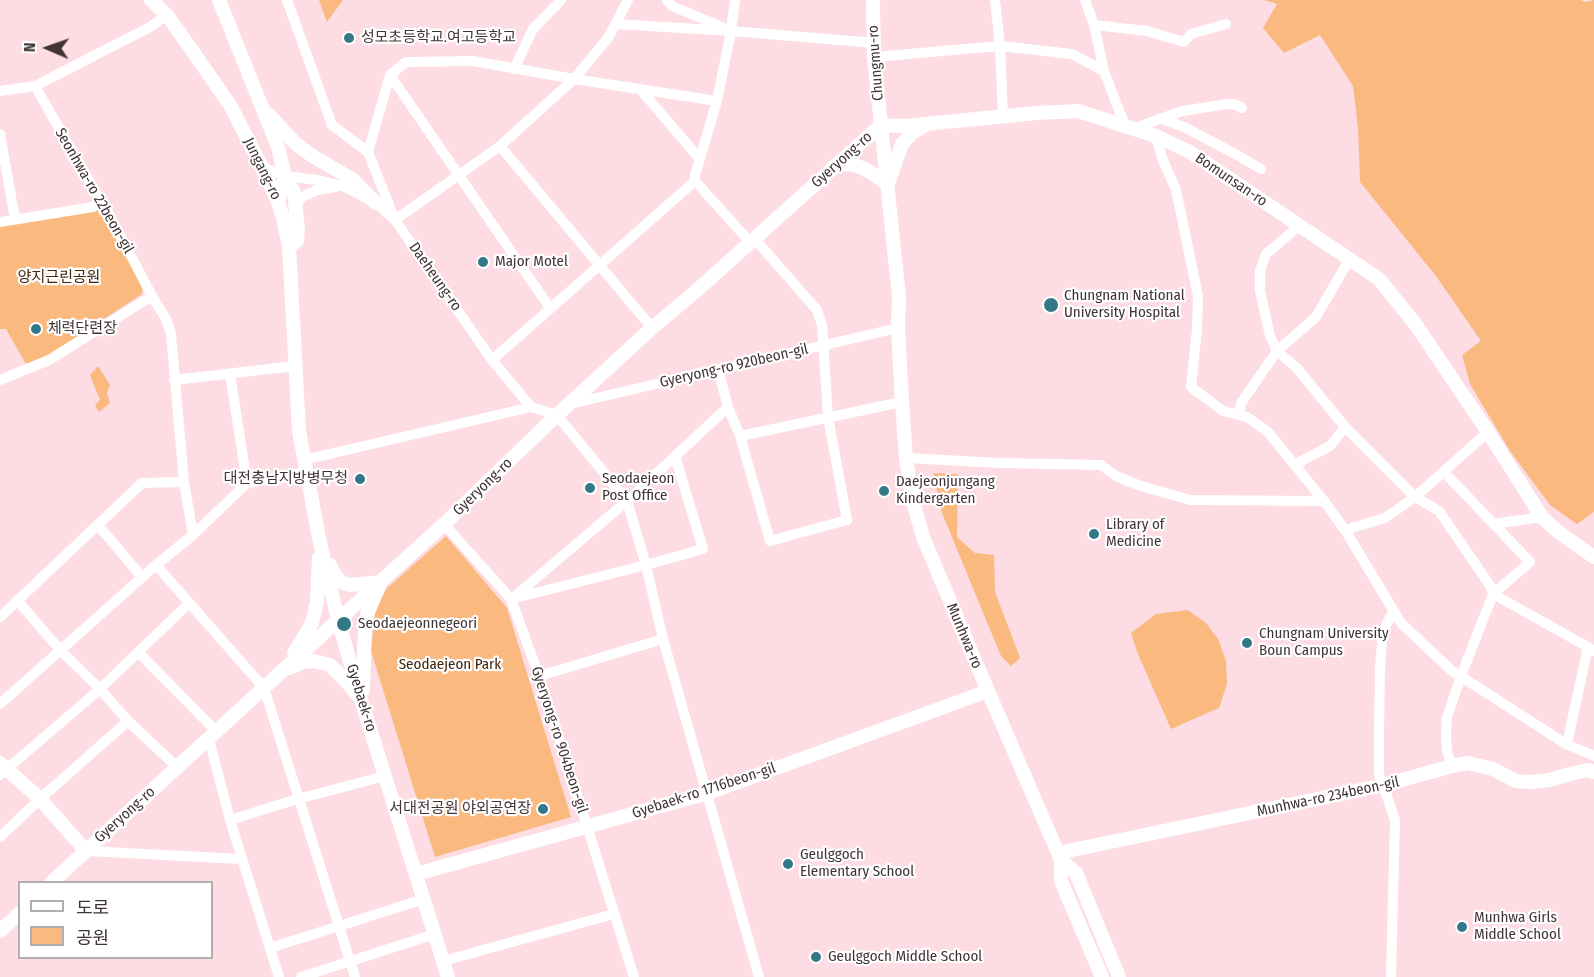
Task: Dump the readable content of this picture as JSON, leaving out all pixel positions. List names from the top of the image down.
{
  "streets": {
    "main road": [
      "Chungmu-ro",
      "Gyeryong-ro",
      "Jungang-ro",
      "Bomunsan-ro",
      "Munhwa-ro",
      "Gyebaek-ro",
      "Gyebaek-ro 1716beon-gil",
      "Munhwa-ro 234beon-gil"
    ],
    "street": [
      "Seonhwa-ro 22beon-gil",
      "Daeheung-ro",
      "Gyeryong-ro 920beon-gil",
      "Gyeryong-ro 904beon-gil"
    ]
  },
  "crossings": [
    ["Chungmu-ro", "Gyeryong-ro"],
    ["Chungmu-ro", "Bomunsan-ro"],
    ["Chungmu-ro", "Munhwa-ro"],
    ["Gyeryong-ro", "Jungang-ro"],
    ["Gyeryong-ro", "Bomunsan-ro"],
    ["Gyeryong-ro", "Gyeryong-ro 920beon-gil"],
    ["Gyeryong-ro", "Munhwa-ro"],
    ["Gyeryong-ro", "Gyebaek-ro"],
    ["Gyeryong-ro", "Gyeryong-ro 904beon-gil"],
    ["Jungang-ro", "Daeheung-ro"],
    ["Jungang-ro", "Gyebaek-ro"],
    ["Bomunsan-ro", "Munhwa-ro"],
    ["Gyeryong-ro 920beon-gil", "Munhwa-ro"],
    ["Munhwa-ro", "Gyebaek-ro 1716beon-gil"],
    ["Munhwa-ro", "Munhwa-ro 234beon-gil"],
    ["Gyebaek-ro", "Gyebaek-ro 1716beon-gil"],
    ["Gyeryong-ro 904beon-gil", "Gyebaek-ro 1716beon-gil"]
  ],
  "parks": ["양지근린공원", "Seodaejeon Park"],
  "places": [
    "성모초등학교.여고등학교",
    "Major Motel",
    "Chungnam National University Hospital",
    "체력단련장",
    "대전충남지방병무청",
    "Seodaejeon Post Office",
    "Daejeonjungang Kindergarten",
    "Library of Medicine",
    "Seodaejeonnegeori",
    "Chungnam University Boun Campus",
    "서대전공원 야외공연장",
    "Geulggoch Elementary School",
    "Munhwa Girls Middle School",
    "Geulggoch Middle School"
  ],
  "legend": ["도로", "공원"],
  "north": "left"
}
